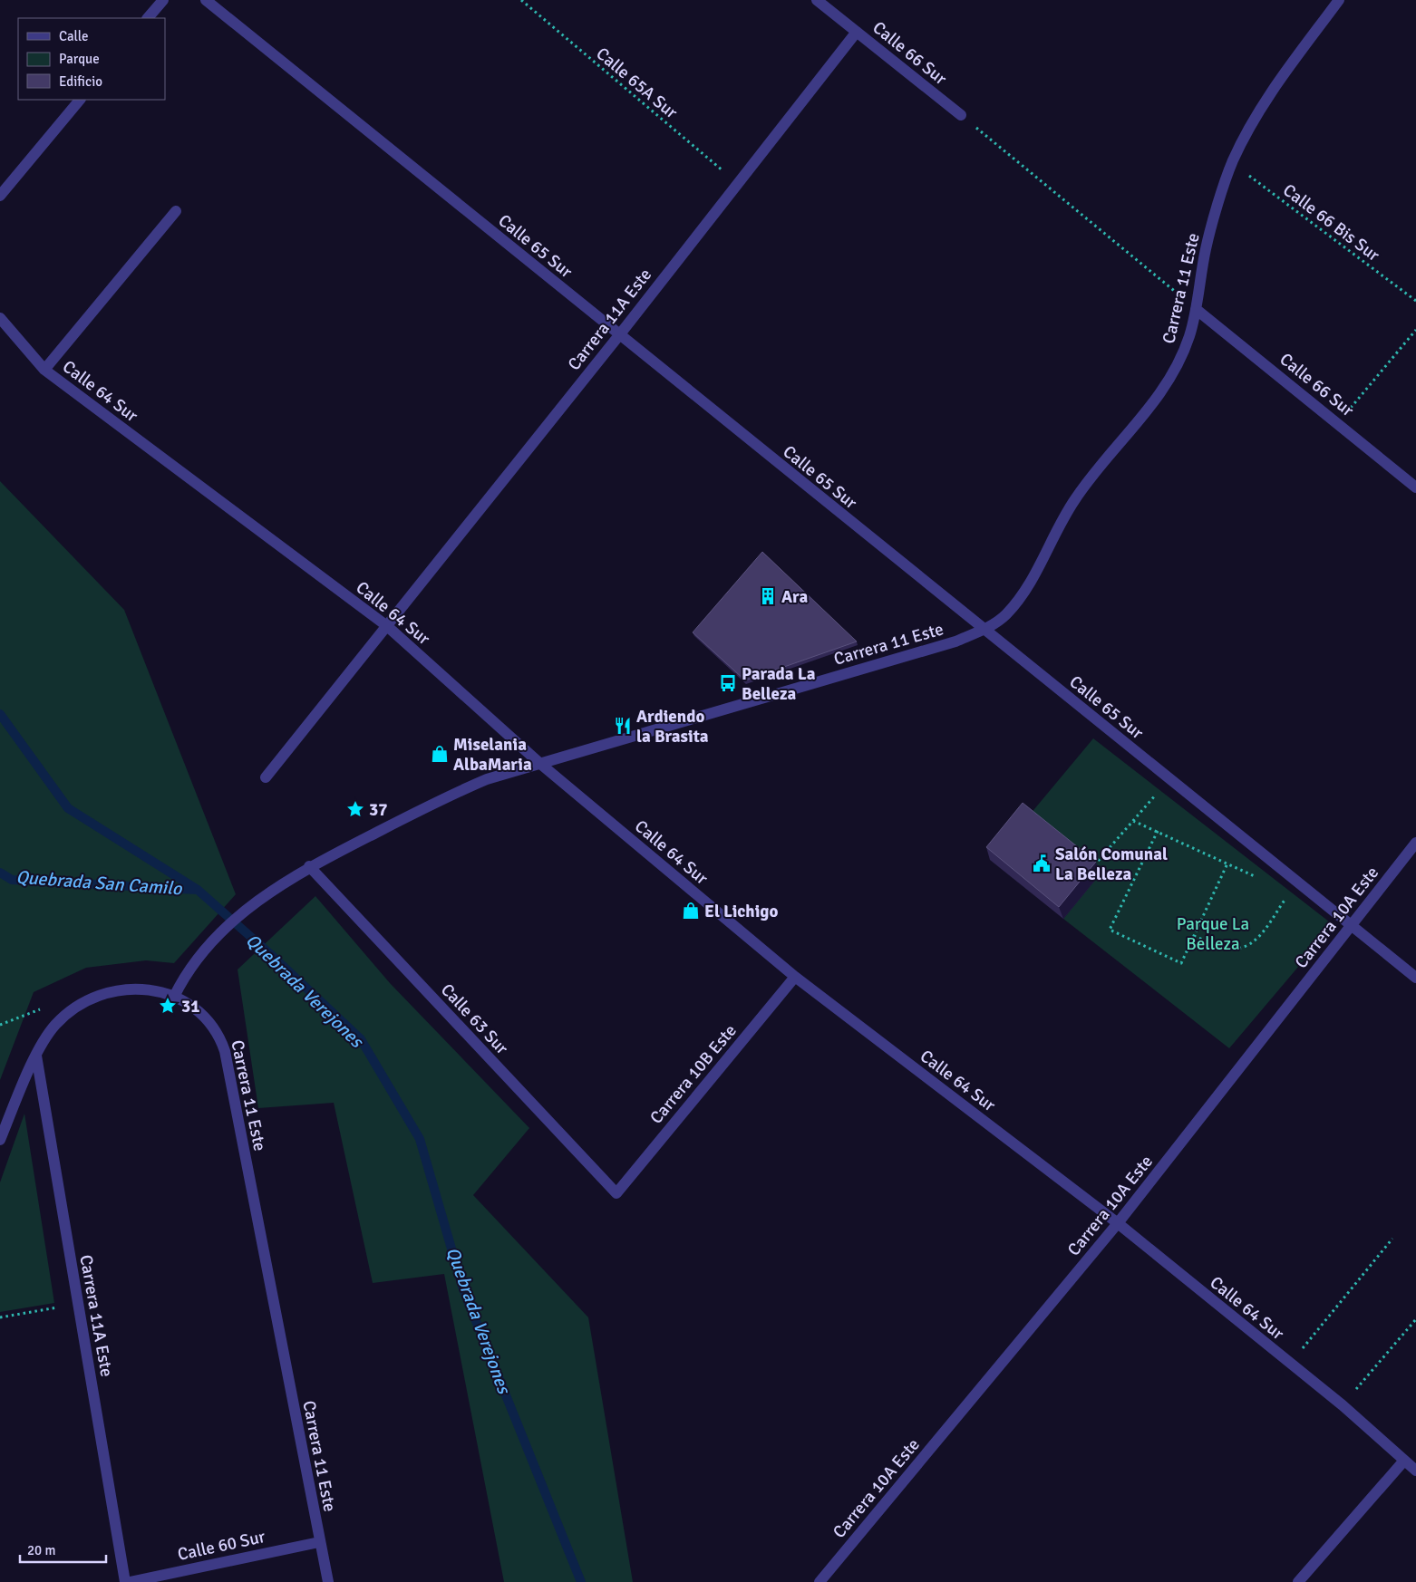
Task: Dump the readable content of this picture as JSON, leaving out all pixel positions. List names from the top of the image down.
{
  "streets": {
    "street": [
      "Calle 66 Sur",
      "Calle 65 Sur",
      "Carrera 11 Este",
      "Carrera 11A Este",
      "Calle 64 Sur",
      "Carrera 10A Este",
      "Calle 63 Sur",
      "Carrera 10B Este",
      "Calle 60 Sur"
    ],
    "path": ["Calle 65A Sur", "Calle 66 Bis Sur"]
  },
  "crossings": [
    ["Calle 66 Sur", "Carrera 11 Este"],
    ["Calle 66 Sur", "Carrera 11A Este"],
    ["Calle 65A Sur", "Carrera 11A Este"],
    ["Calle 66 Bis Sur", "Carrera 11 Este"],
    ["Calle 65 Sur", "Carrera 11 Este"],
    ["Calle 65 Sur", "Carrera 11A Este"],
    ["Calle 65 Sur", "Carrera 10A Este"],
    ["Carrera 11 Este", "Calle 64 Sur"],
    ["Carrera 11 Este", "Calle 63 Sur"],
    ["Carrera 11 Este", "Calle 60 Sur"],
    ["Carrera 11A Este", "Calle 64 Sur"],
    ["Calle 64 Sur", "Carrera 10A Este"],
    ["Calle 64 Sur", "Carrera 10B Este"],
    ["Calle 63 Sur", "Carrera 10B Este"]
  ],
  "water": ["Quebrada San Camilo", "Quebrada Verejones"],
  "parks": ["Parque La Belleza"],
  "places": {
    "building": ["Ara"],
    "bus stop": ["Parada La Belleza"],
    "restaurant": ["Ardiendo la Brasita"],
    "shop": ["Miselania AlbaMaria", "El Lichigo"],
    "place": ["37", "31"],
    "public building": ["Salón Comunal La Belleza"]
  },
  "legend": ["Calle", "Parque", "Edificio"],
  "scale_bar": "20 m"
}
